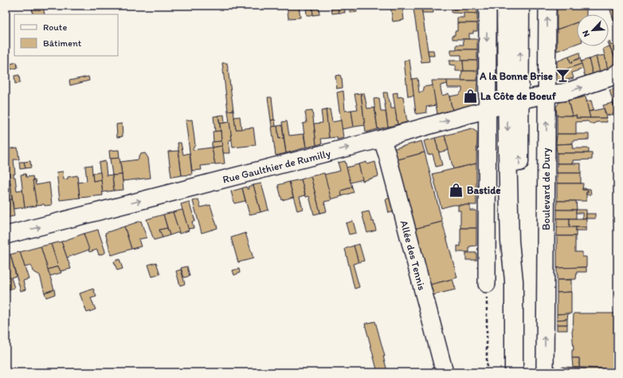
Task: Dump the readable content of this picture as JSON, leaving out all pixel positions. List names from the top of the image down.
{
  "streets": {
    "street": ["Rue Gaulthier de Rumilly", "Boulevard de Dury", "Allée des Tennis"]
  },
  "crossings": [
    ["Rue Gaulthier de Rumilly", "Boulevard de Dury"],
    ["Rue Gaulthier de Rumilly", "Allée des Tennis"]
  ],
  "one_way": ["Rue Gaulthier de Rumilly"],
  "places": {
    "bar": ["A la Bonne Brise"],
    "shop": ["La Côte de Boeuf", "Bastide"]
  },
  "legend": ["Route", "Bâtiment"],
  "north": "bottom left"
}
